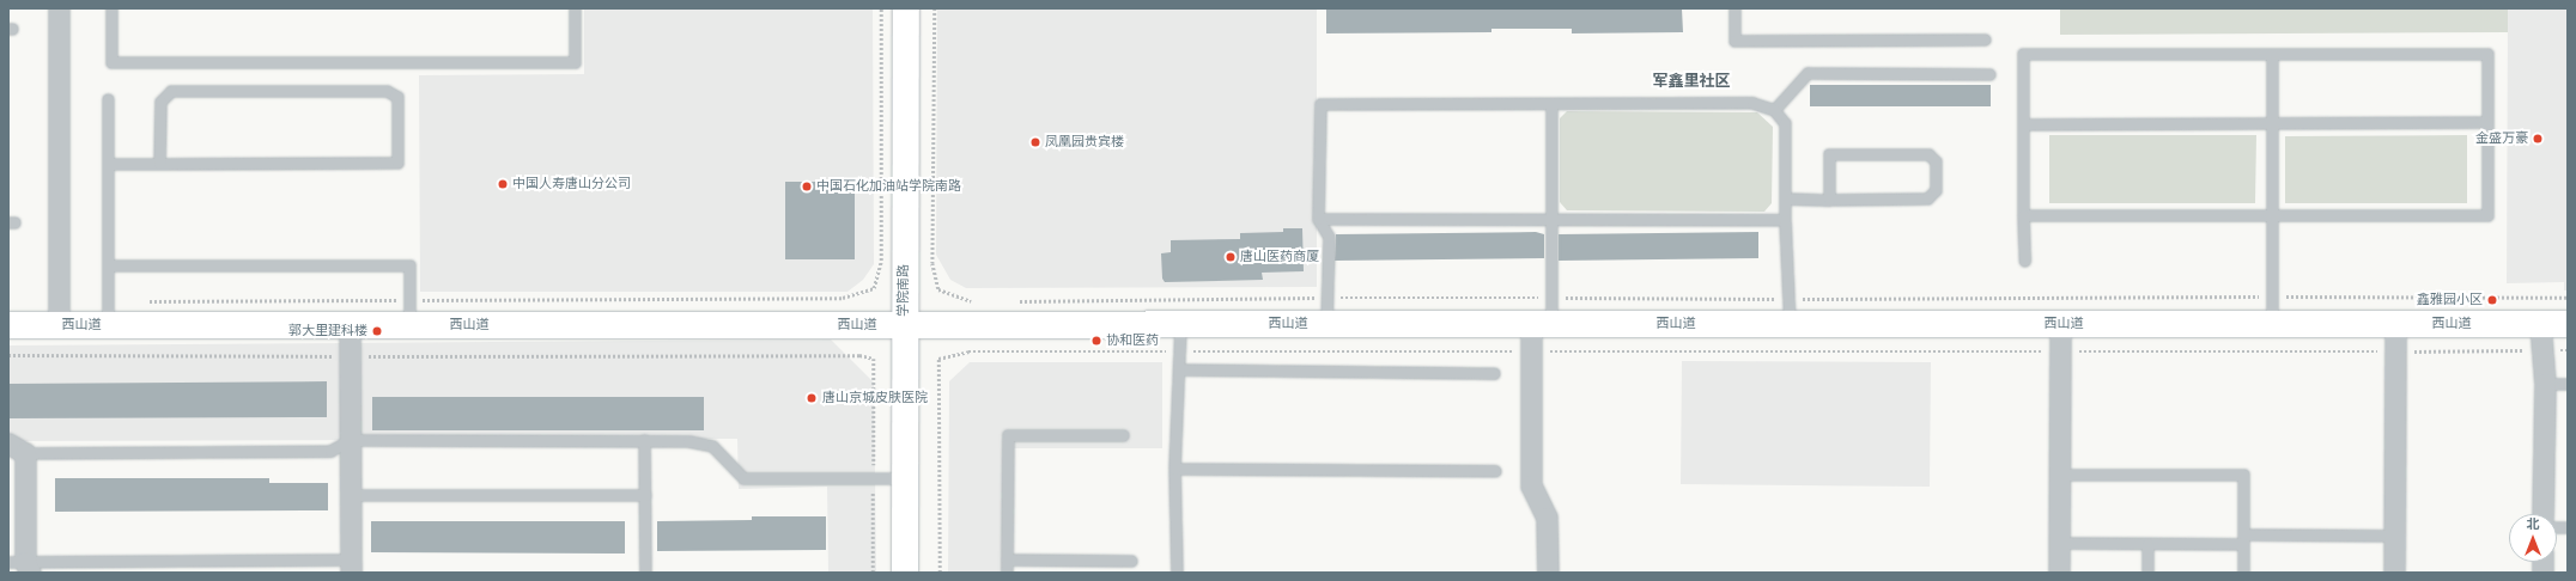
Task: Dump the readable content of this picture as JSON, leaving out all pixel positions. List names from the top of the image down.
{
  "streets": {
    "street": ["学院南路", "西山道"]
  },
  "crossings": [
    ["学院南路", "西山道"]
  ],
  "districts": ["军鑫里社区"],
  "places": [
    "金盛万豪",
    "凤凰园贵宾楼",
    "中国人寿唐山分公司",
    "中国石化加油站学院南路",
    "唐山医药商厦",
    "鑫雅园小区",
    "郭大里建科楼",
    "协和医药",
    "唐山京城皮肤医院"
  ],
  "north": "top"
}
